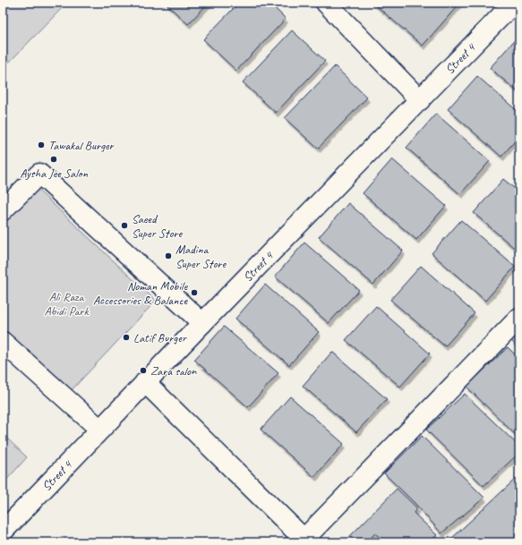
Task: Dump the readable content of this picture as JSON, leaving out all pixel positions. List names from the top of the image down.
{
  "streets": {
    "street": ["Street 4"]
  },
  "parks": ["Ali Raza Abidi Park"],
  "places": [
    "Tawakal Burger",
    "Aysha Jee Salon",
    "Saeed Super Store",
    "Madina Super Store",
    "Noman Mobile Accessories & Balance",
    "Latif Burger",
    "Zara salon"
  ]
}
